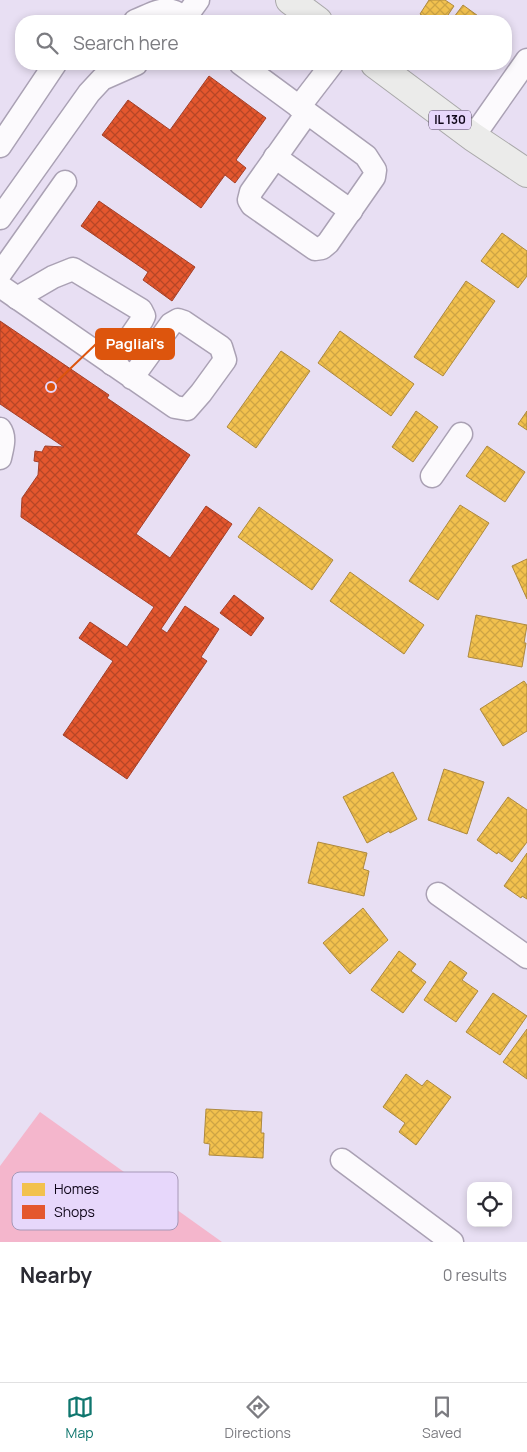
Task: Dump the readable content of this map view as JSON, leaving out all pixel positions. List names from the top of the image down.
{
  "streets": {
    "main road": ["IL 130"]
  },
  "places": ["Pagliai's"],
  "legend": ["Homes", "Shops"],
  "page": {
    "search": "Search here",
    "heading": ["Nearby", "0 results"],
    "nav": ["Map", "Directions", "Saved"]
  }
}
